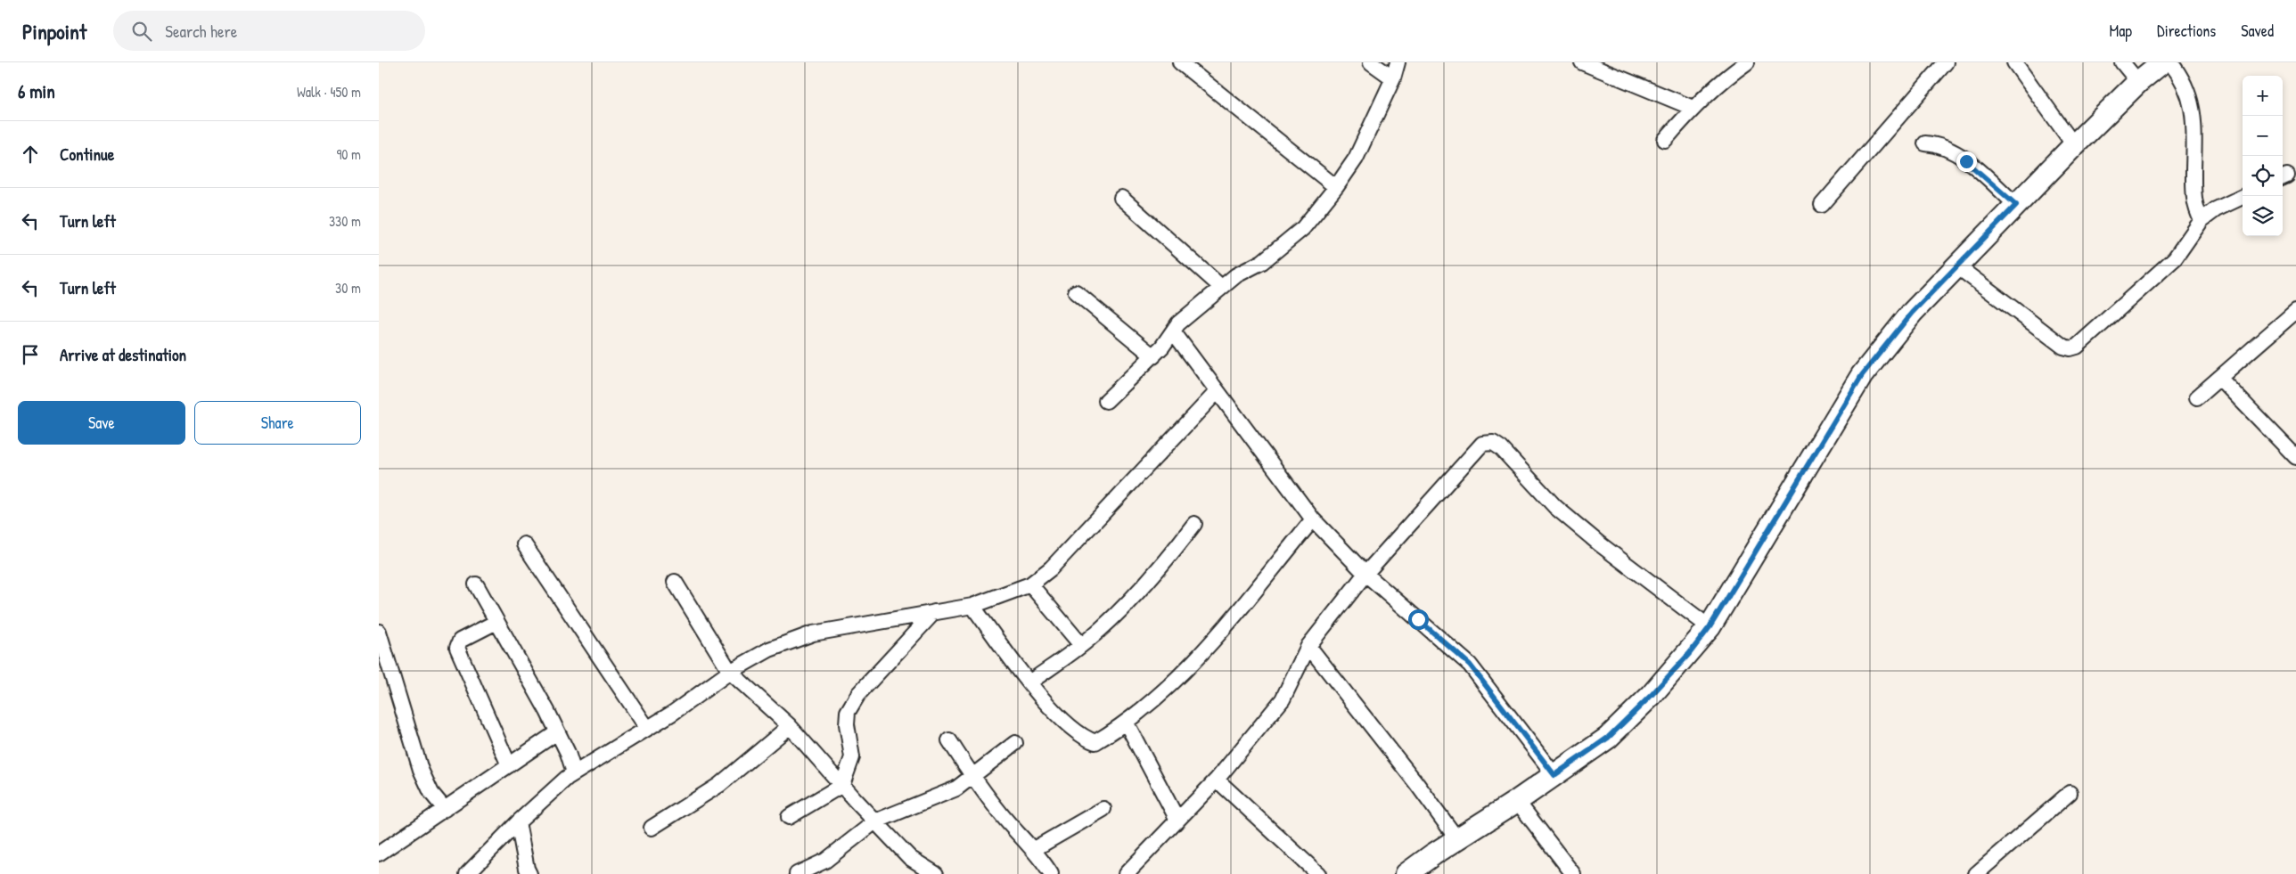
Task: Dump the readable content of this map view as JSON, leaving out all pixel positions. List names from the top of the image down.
{
  "page": {
    "header": "Pinpoint",
    "search": "Search here",
    "nav": ["Map", "Directions", "Saved"],
    "heading": ["6 min", "Walk · 450 m"],
    "map_buttons": ["+", "−"],
    "list": [
      ["Continue", "90 m"],
      ["Turn left", "330 m"],
      ["Turn left", "30 m"],
      "Arrive at destination"
    ],
    "buttons": ["Save", "Share"]
  }
}
